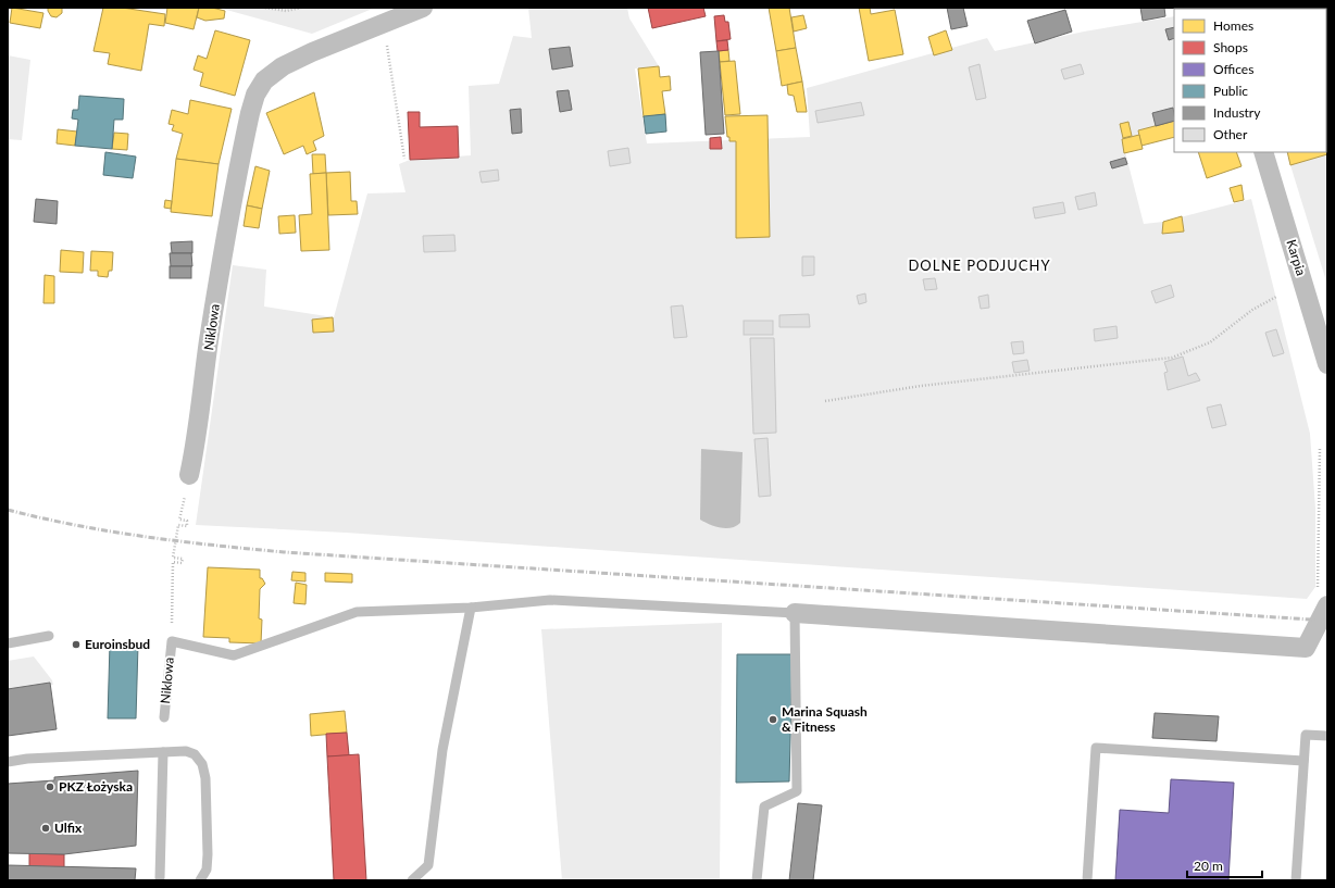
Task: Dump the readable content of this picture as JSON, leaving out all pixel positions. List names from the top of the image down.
{
  "streets": {
    "street": ["Karpia", "Niklowa"]
  },
  "districts": ["DOLNE PODJUCHY"],
  "places": [
    "Euroinsbud",
    "Marina Squash & Fitness",
    "PKZ Łożyska",
    "Ulfix"
  ],
  "legend": [
    "Homes",
    "Shops",
    "Offices",
    "Public",
    "Industry",
    "Other"
  ],
  "scale_bar": "20 m"
}
